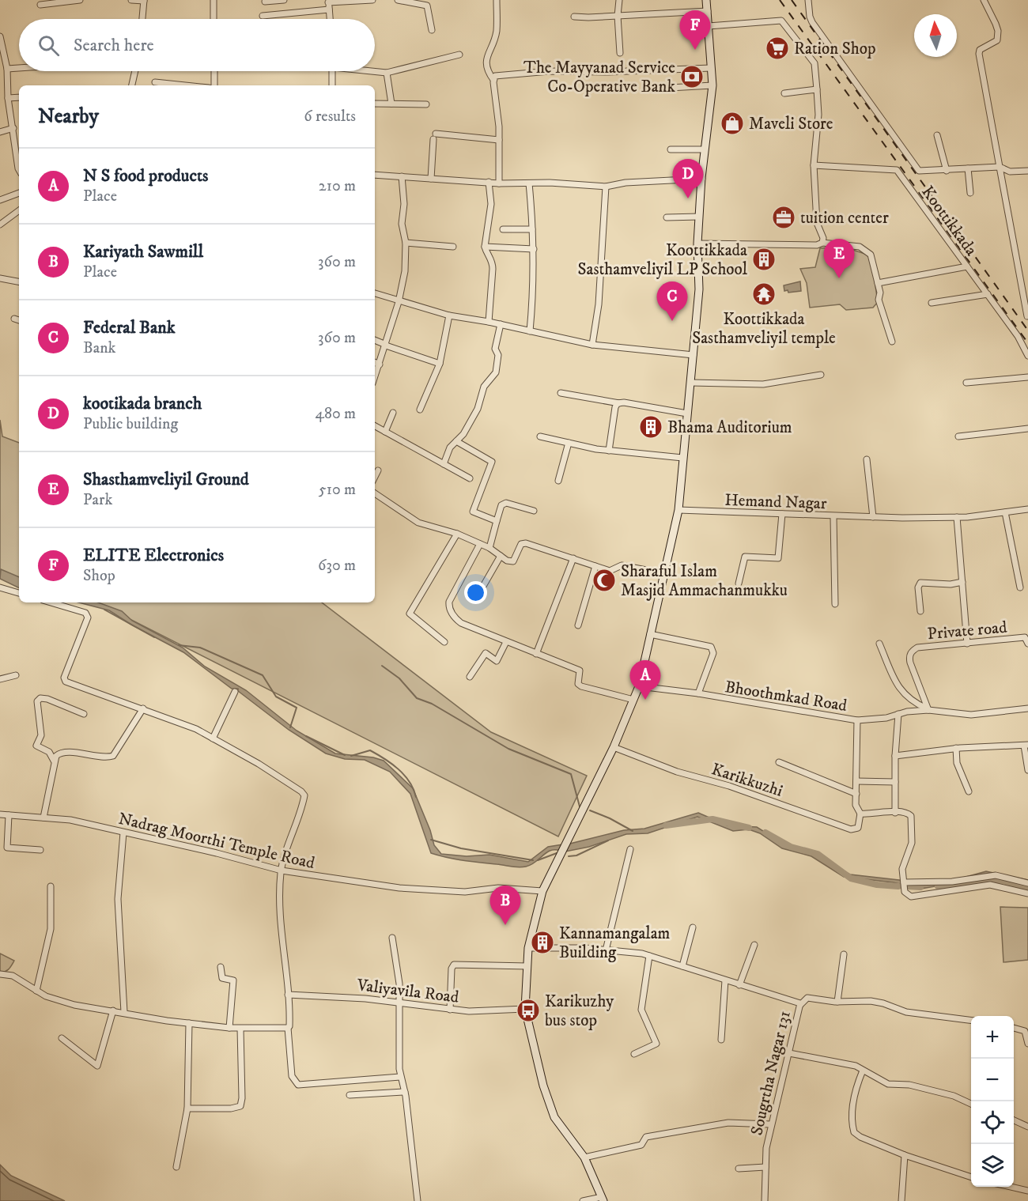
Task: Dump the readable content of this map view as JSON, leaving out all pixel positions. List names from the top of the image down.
{
  "streets": {
    "street": [
      "Koottikkada",
      "Hemand Nagar",
      "Private road",
      "Bhoothmkad Road",
      "Karikkuzhi",
      "Nadrag Moorthi Temple Road",
      "Valiyavila Road",
      "Sougrtha Nagar 131"
    ]
  },
  "crossings": [
    ["Private road", "Bhoothmkad Road"]
  ],
  "places": {
    "supermarket": ["Ration Shop"],
    "bank": ["The Mayyanad Service Co-Operative Bank"],
    "shop": ["Maveli Store"],
    "office": ["tuition center"],
    "building": ["Koottikkada Sasthamveliyil LP School", "Bhama Auditorium", "Kannamangalam Building"],
    "temple": ["Koottikkada Sasthamveliyil temple"],
    "mosque": ["Sharaful Islam Masjid Ammachanmukku"],
    "bus stop": ["Karikuzhy bus stop"]
  },
  "north": "top",
  "page": {
    "pins": [
      "F",
      "D",
      "E",
      "C",
      "A",
      "B"
    ],
    "search": "Search here",
    "heading": ["Nearby", "6 results"],
    "list": [
      {
        "mark": "A",
        "name": "N S food products",
        "note": "Place",
        "value": "210 m"
      },
      {
        "mark": "B",
        "name": "Kariyath Sawmill",
        "note": "Place",
        "value": "360 m"
      },
      {
        "mark": "C",
        "name": "Federal Bank",
        "note": "Bank",
        "value": "360 m"
      },
      {
        "mark": "D",
        "name": "kootikada branch",
        "note": "Public building",
        "value": "480 m"
      },
      {
        "mark": "E",
        "name": "Shasthamveliyil Ground",
        "note": "Park",
        "value": "510 m"
      },
      {
        "mark": "F",
        "name": "ELITE Electronics",
        "note": "Shop",
        "value": "630 m"
      }
    ],
    "map_buttons": ["+", "−"]
  }
}
